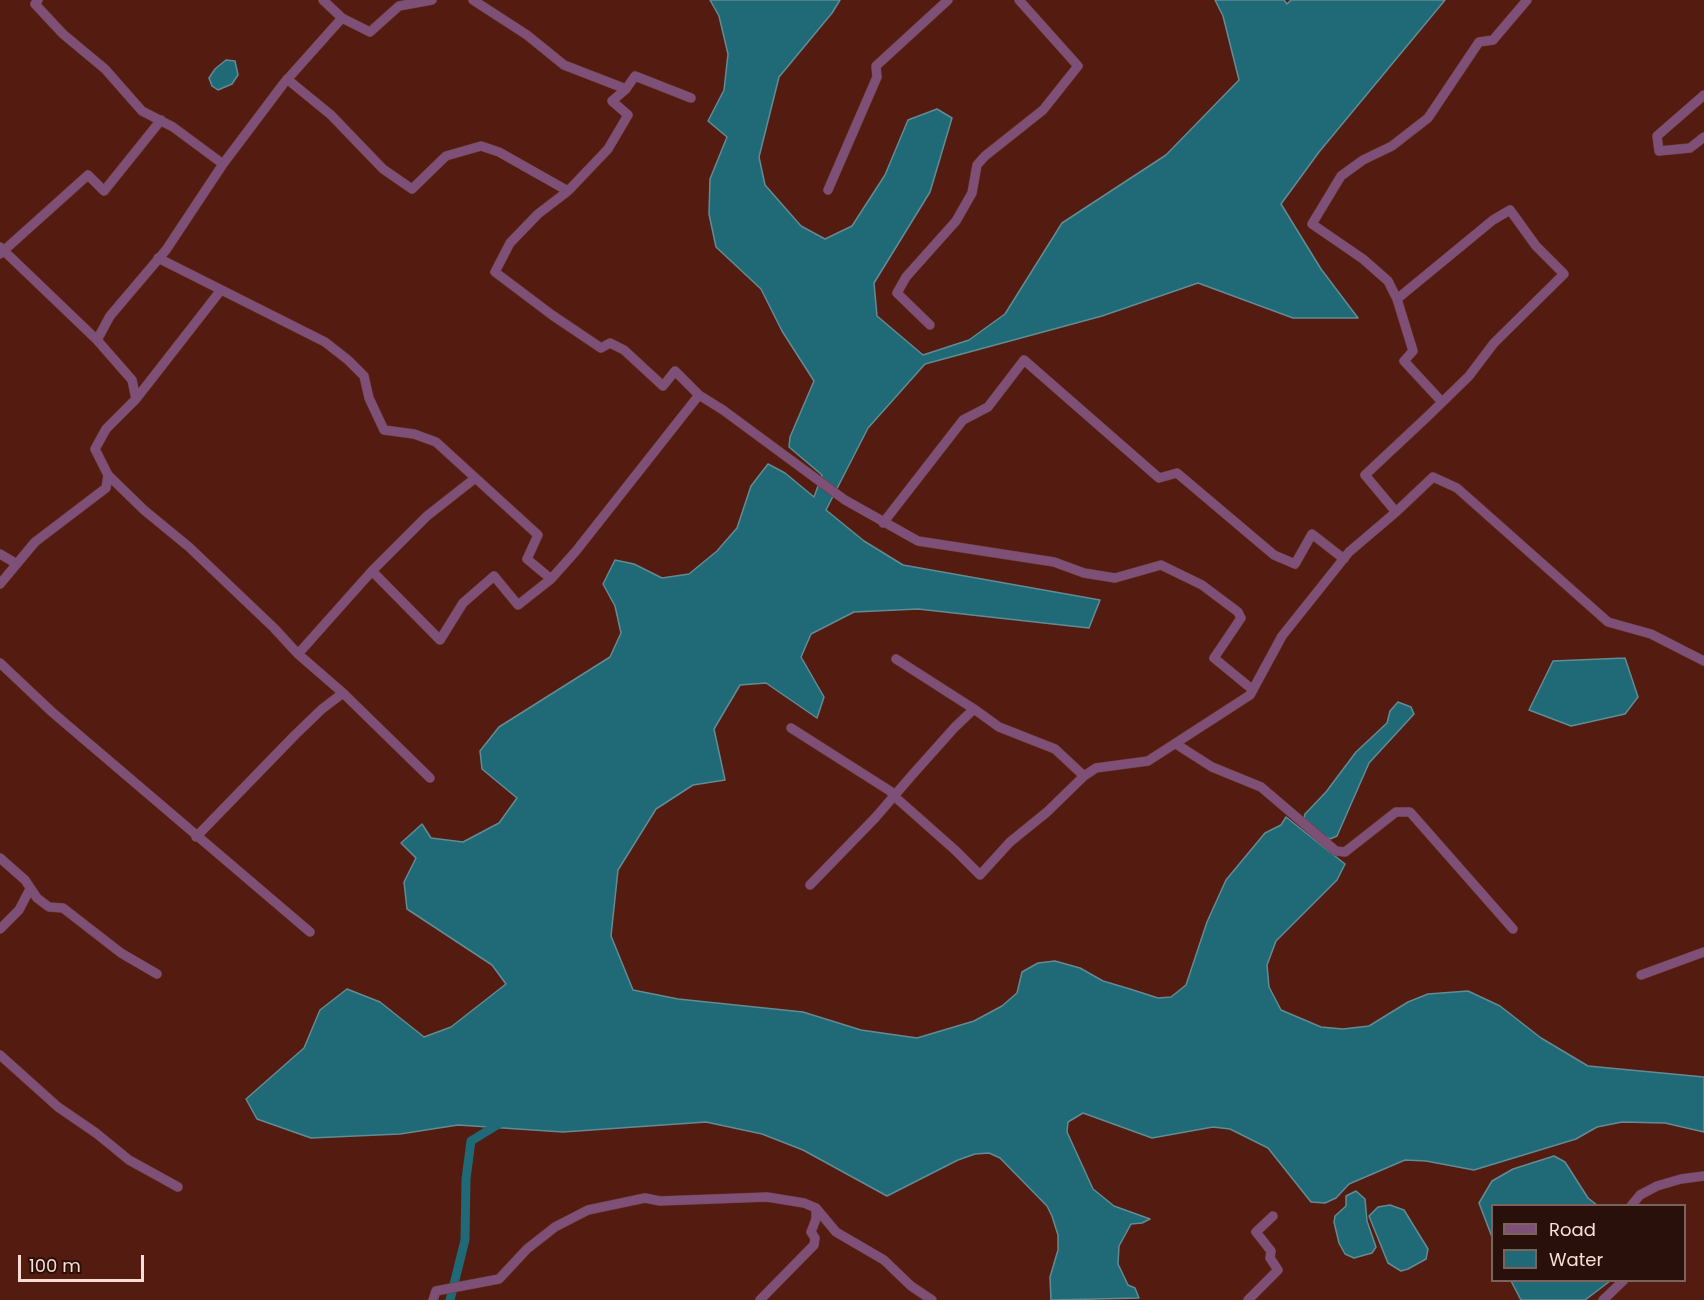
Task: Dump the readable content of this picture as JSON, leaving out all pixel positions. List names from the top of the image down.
{
  "legend": ["Road", "Water"],
  "scale_bar": "100 m"
}
